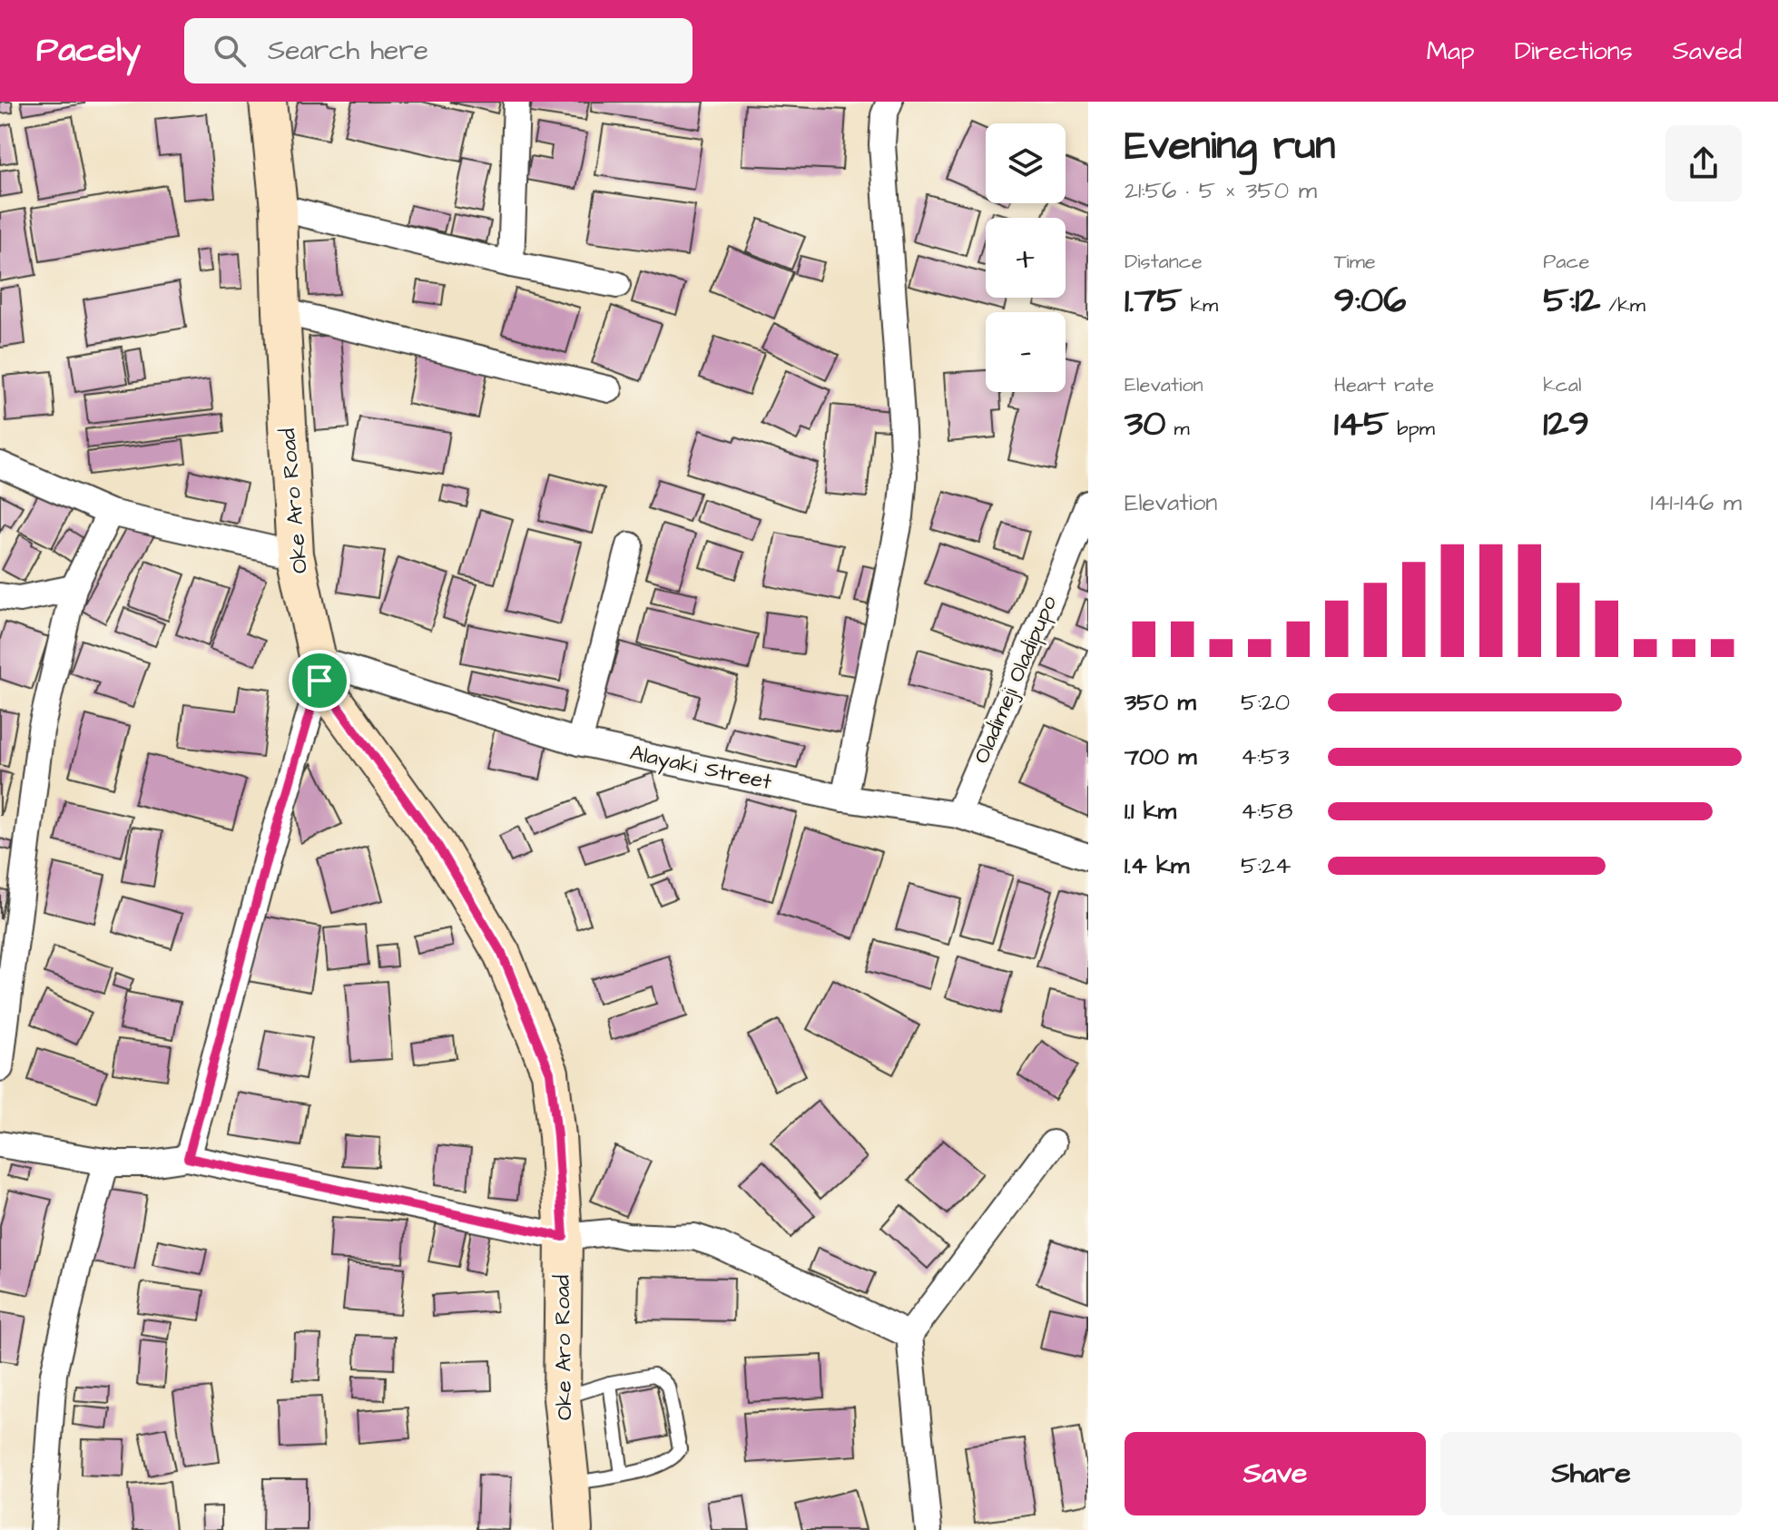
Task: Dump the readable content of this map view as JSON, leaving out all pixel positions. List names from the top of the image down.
{
  "streets": {
    "main road": ["Oke Aro Road"],
    "street": ["Oladimeji Oladipupo", "Alayaki Street"]
  },
  "crossings": [
    ["Oke Aro Road", "Alayaki Street"],
    ["Oladimeji Oladipupo", "Alayaki Street"]
  ],
  "page": {
    "header": "Pacely",
    "search": "Search here",
    "nav": ["Map", "Directions", "Saved"],
    "heading": ["Evening run", "21:56 · 5 × 350 m"],
    "map_buttons": ["+", "−"],
    "stats": [
      ["Distance", "1.75 km"],
      ["Time", "9:06"],
      ["Pace", "5:12 /km"],
      ["Elevation", "30 m"],
      ["Heart rate", "145 bpm"],
      ["kcal", "129"]
    ],
    "chart": ["Elevation", "141–146 m"],
    "list": [
      {
        "name": "350 m",
        "note": "5:20"
      },
      {
        "name": "700 m",
        "note": "4:53"
      },
      {
        "name": "1.1 km",
        "note": "4:58"
      },
      {
        "name": "1.4 km",
        "note": "5:24"
      }
    ],
    "buttons": ["Save", "Share"]
  }
}
